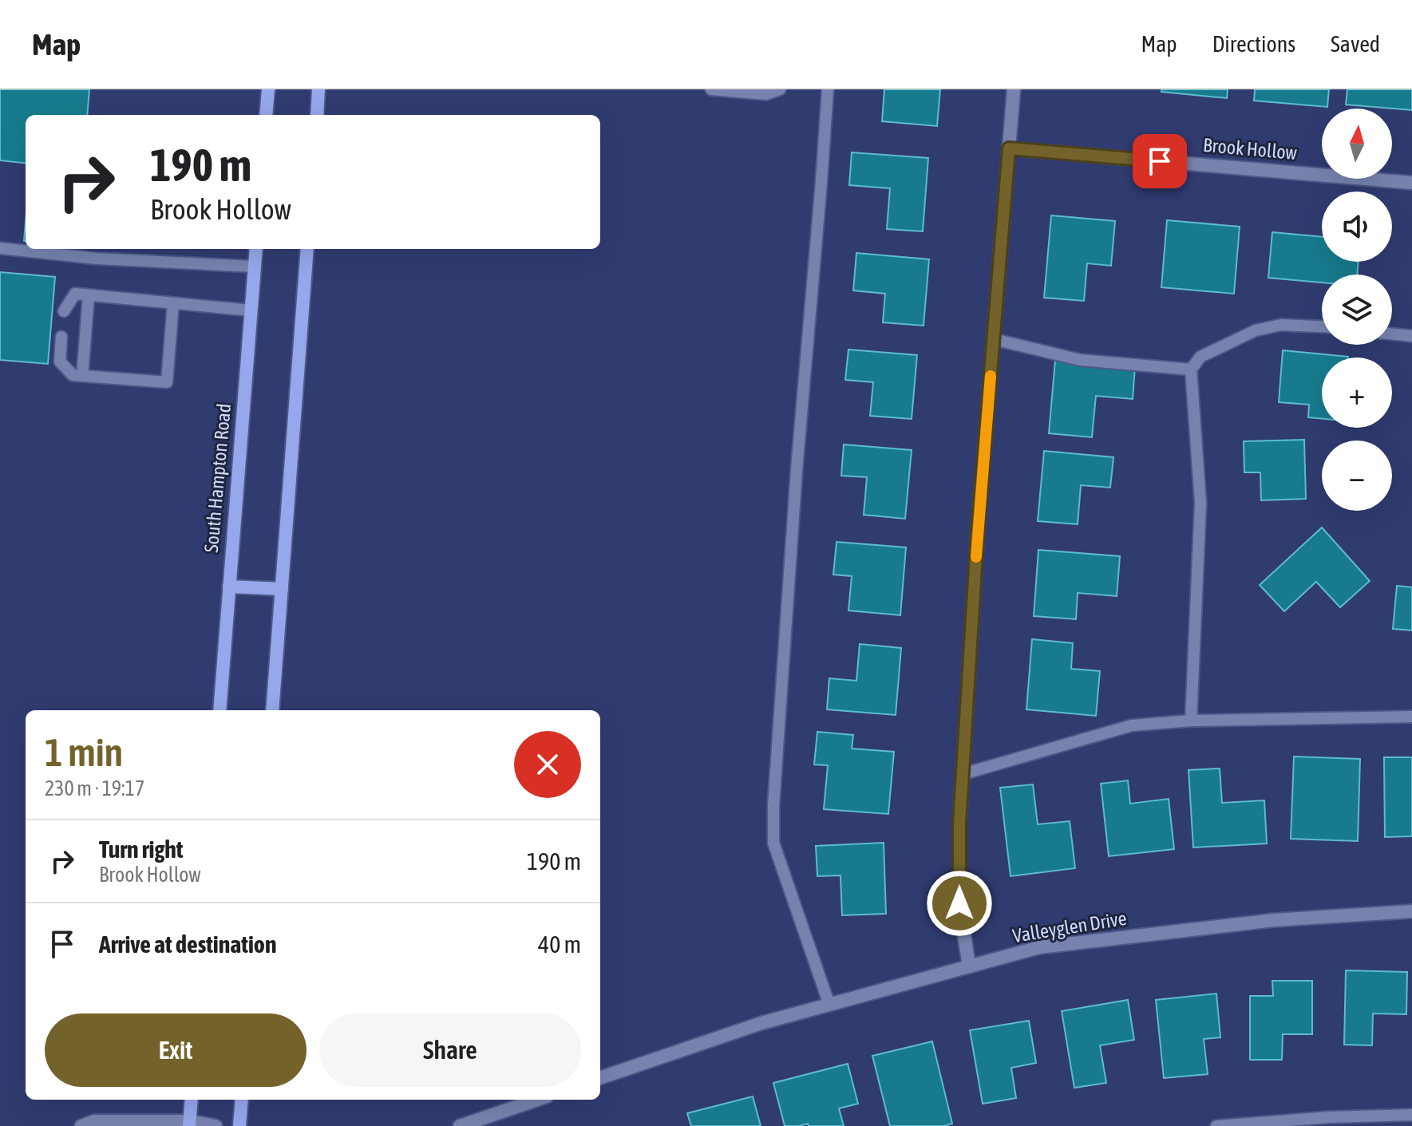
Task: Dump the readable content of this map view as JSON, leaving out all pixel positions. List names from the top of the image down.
{
  "streets": {
    "main road": ["South Hampton Road"],
    "street": ["Brook Hollow", "Valleyglen Drive"]
  },
  "north": "top",
  "page": {
    "header": "Map",
    "nav": ["Map", "Directions", "Saved"],
    "map_buttons": ["+", "−"],
    "turn": ["190 m", "Brook Hollow"],
    "heading": ["1 min", "230 m · 19:17"],
    "list": [
      {
        "name": "Turn right",
        "note": "Brook Hollow",
        "value": "190 m"
      },
      {
        "name": "Arrive at destination",
        "value": "40 m"
      }
    ],
    "buttons": ["Exit", "Share"]
  }
}
